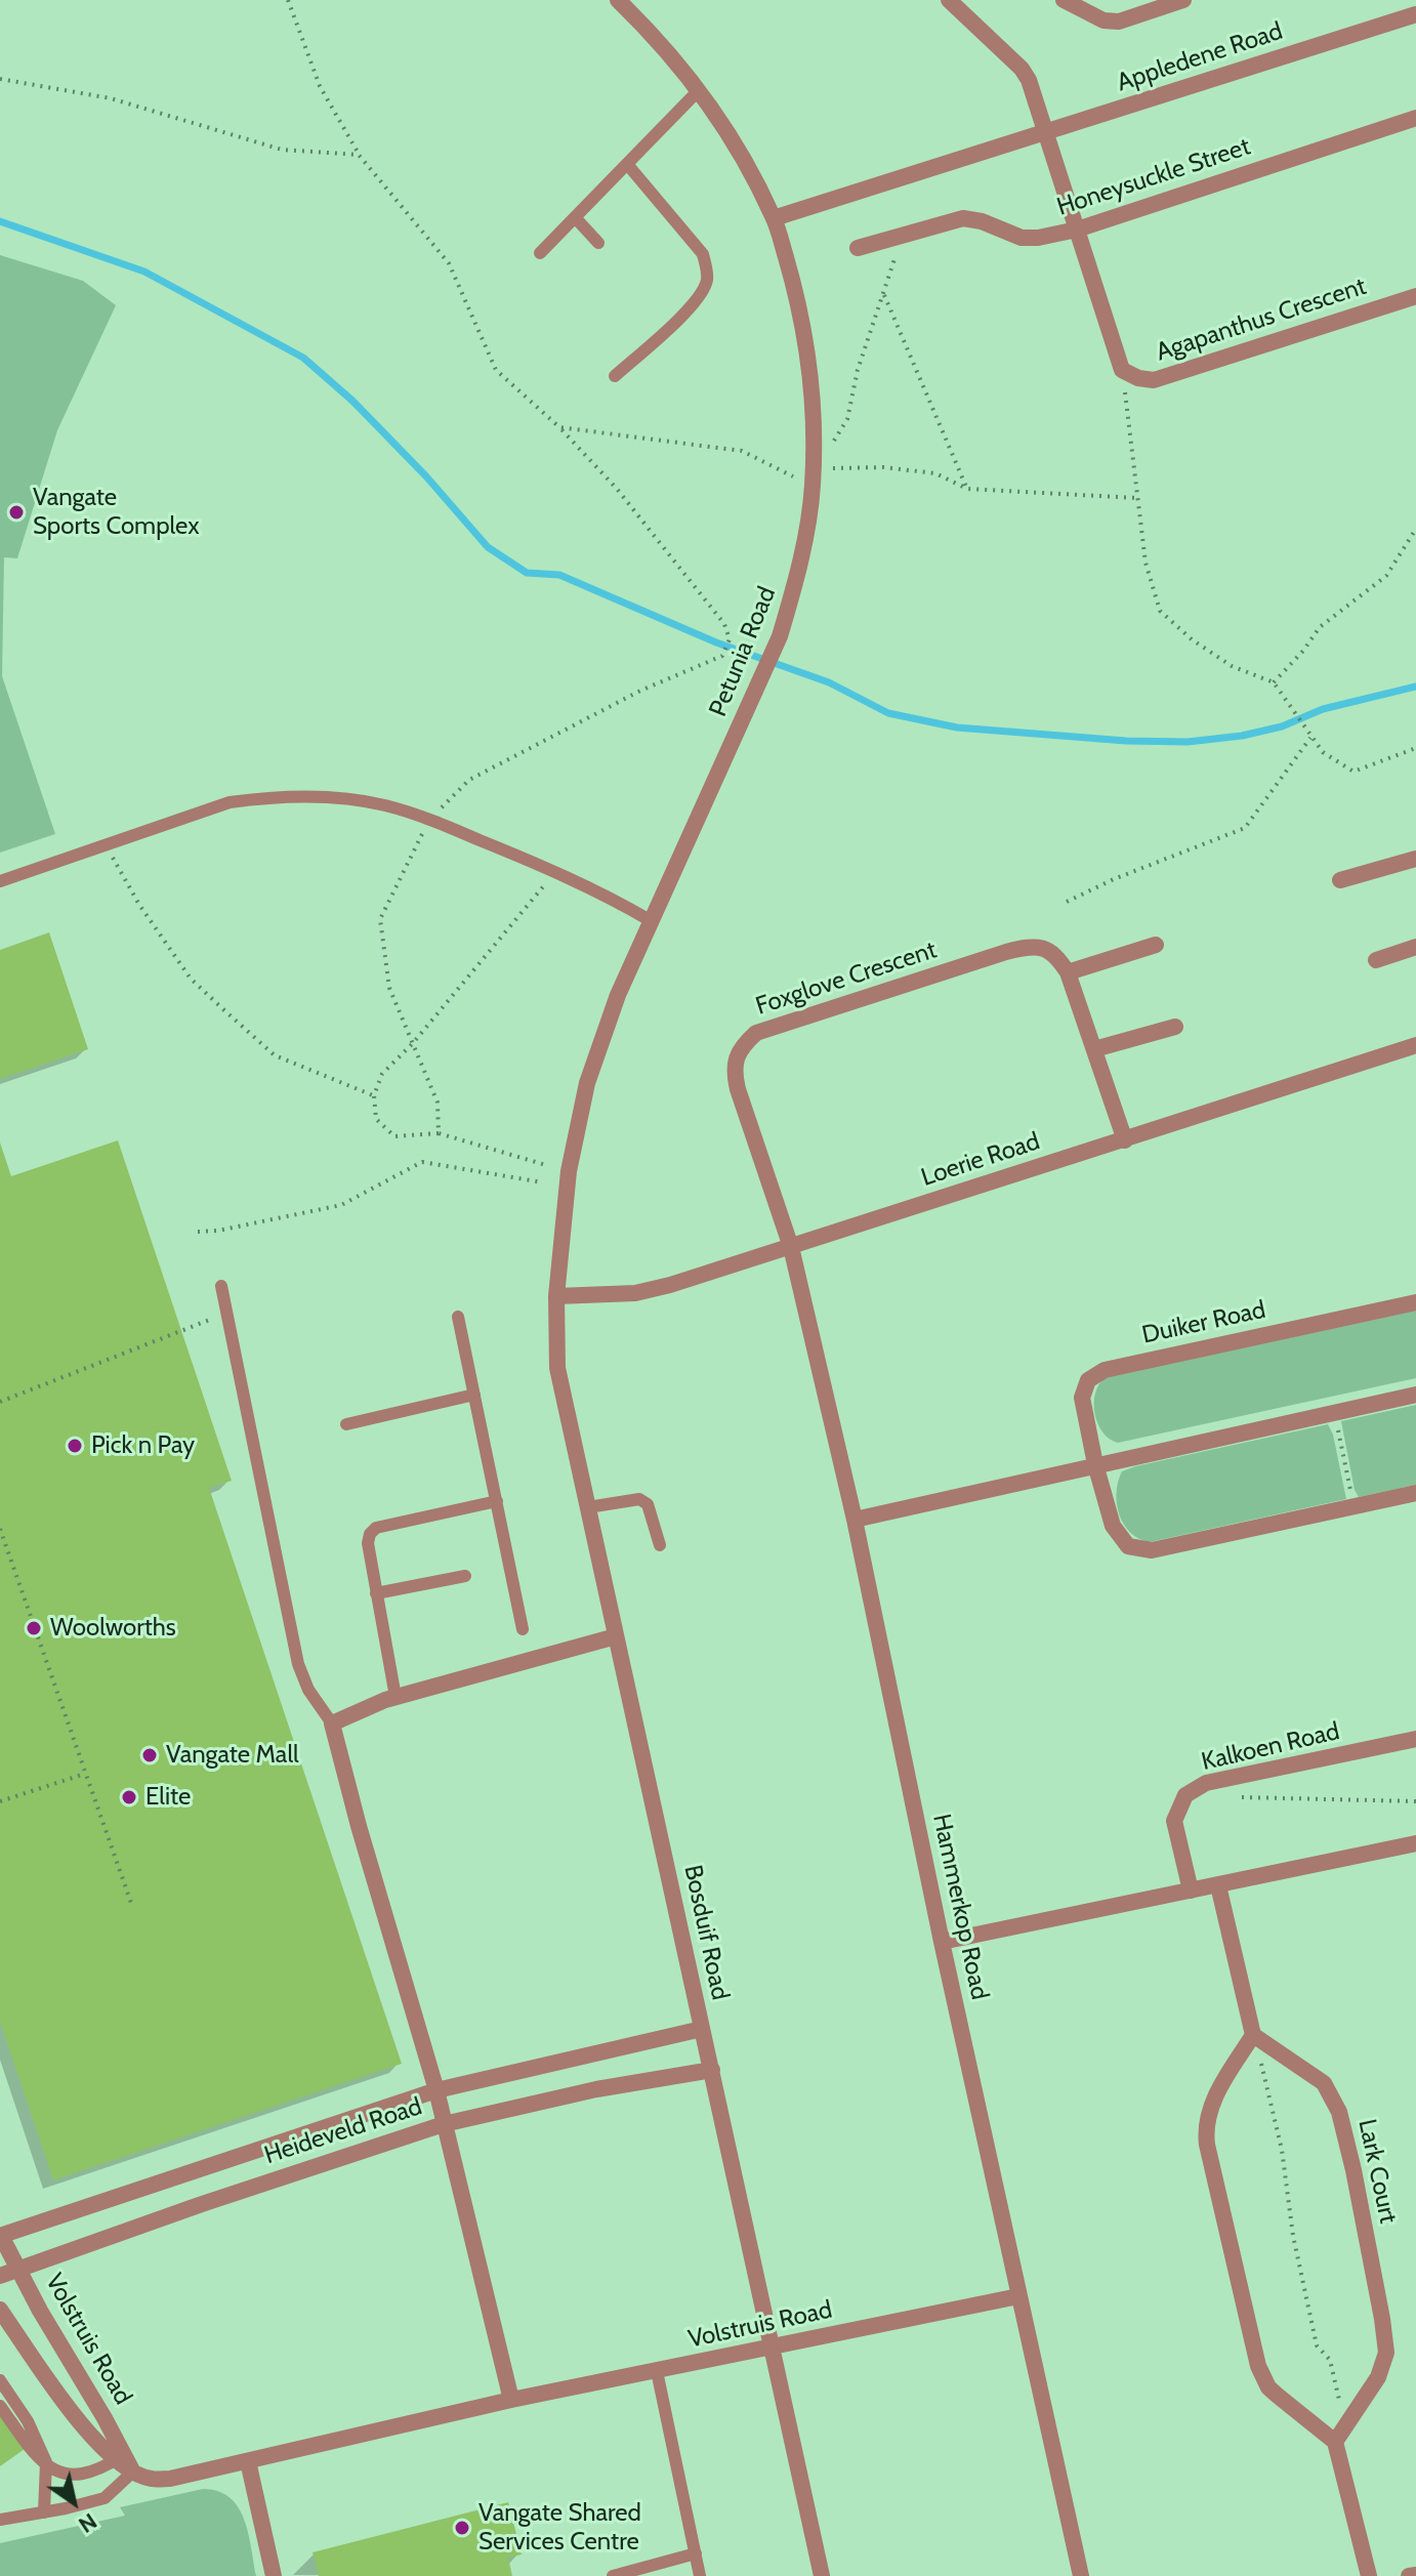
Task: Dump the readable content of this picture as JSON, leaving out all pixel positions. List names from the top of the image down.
{
  "streets": {
    "street": [
      "Appledene Road",
      "Honeysuckle Street",
      "Agapanthus Crescent",
      "Petunia Road",
      "Foxglove Crescent",
      "Loerie Road",
      "Duiker Road",
      "Kalkoen Road",
      "Hammerkop Road",
      "Bosduif Road",
      "Heideveld Road",
      "Lark Court",
      "Volstruis Road"
    ]
  },
  "crossings": [
    ["Appledene Road", "Petunia Road"],
    ["Petunia Road", "Loerie Road"],
    ["Petunia Road", "Bosduif Road"],
    ["Foxglove Crescent", "Loerie Road"],
    ["Foxglove Crescent", "Hammerkop Road"],
    ["Loerie Road", "Hammerkop Road"],
    ["Loerie Road", "Bosduif Road"],
    ["Hammerkop Road", "Volstruis Road"],
    ["Bosduif Road", "Heideveld Road"],
    ["Bosduif Road", "Volstruis Road"],
    ["Heideveld Road", "Volstruis Road"]
  ],
  "places": [
    "Vangate Sports Complex",
    "Pick n Pay",
    "Woolworths",
    "Vangate Mall",
    "Elite",
    "Vangate Shared Services Centre"
  ],
  "north": "bottom right"
}
